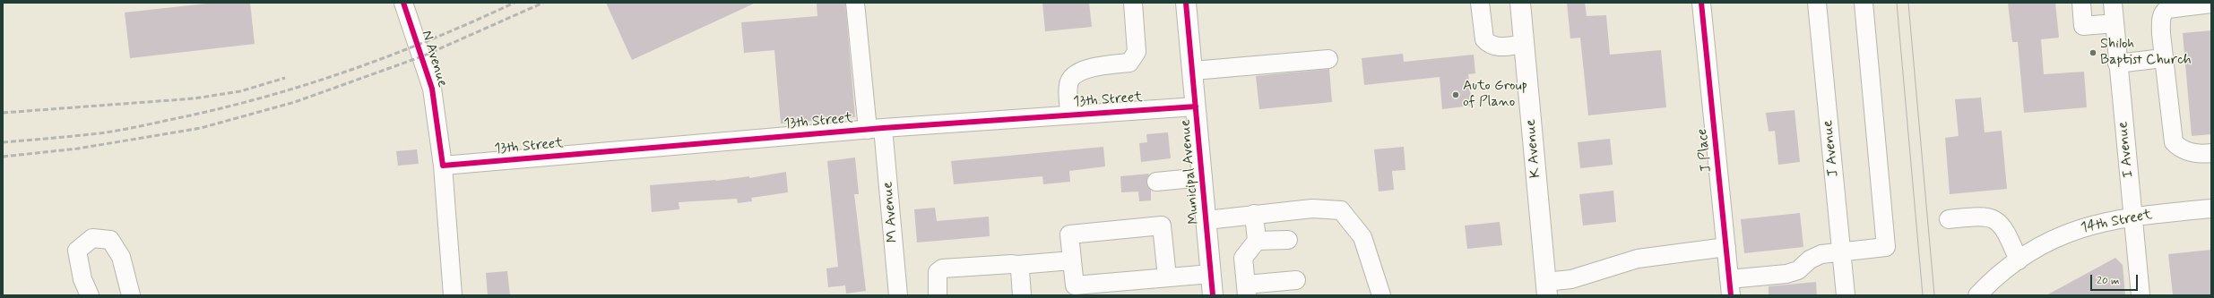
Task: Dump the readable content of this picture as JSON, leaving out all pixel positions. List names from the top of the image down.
{
  "streets": {
    "main road": ["K Avenue", "Municipal Avenue"],
    "street": [
      "N Avenue",
      "13th Street",
      "J Avenue",
      "I Avenue",
      "J Place",
      "M Avenue",
      "14th Street"
    ]
  },
  "crossings": [
    ["N Avenue", "13th Street"],
    ["13th Street", "Municipal Avenue"],
    ["13th Street", "M Avenue"],
    ["I Avenue", "14th Street"]
  ],
  "places": ["Shiloh Baptist Church", "Auto Group of Plano"],
  "scale_bar": "20 m"
}
